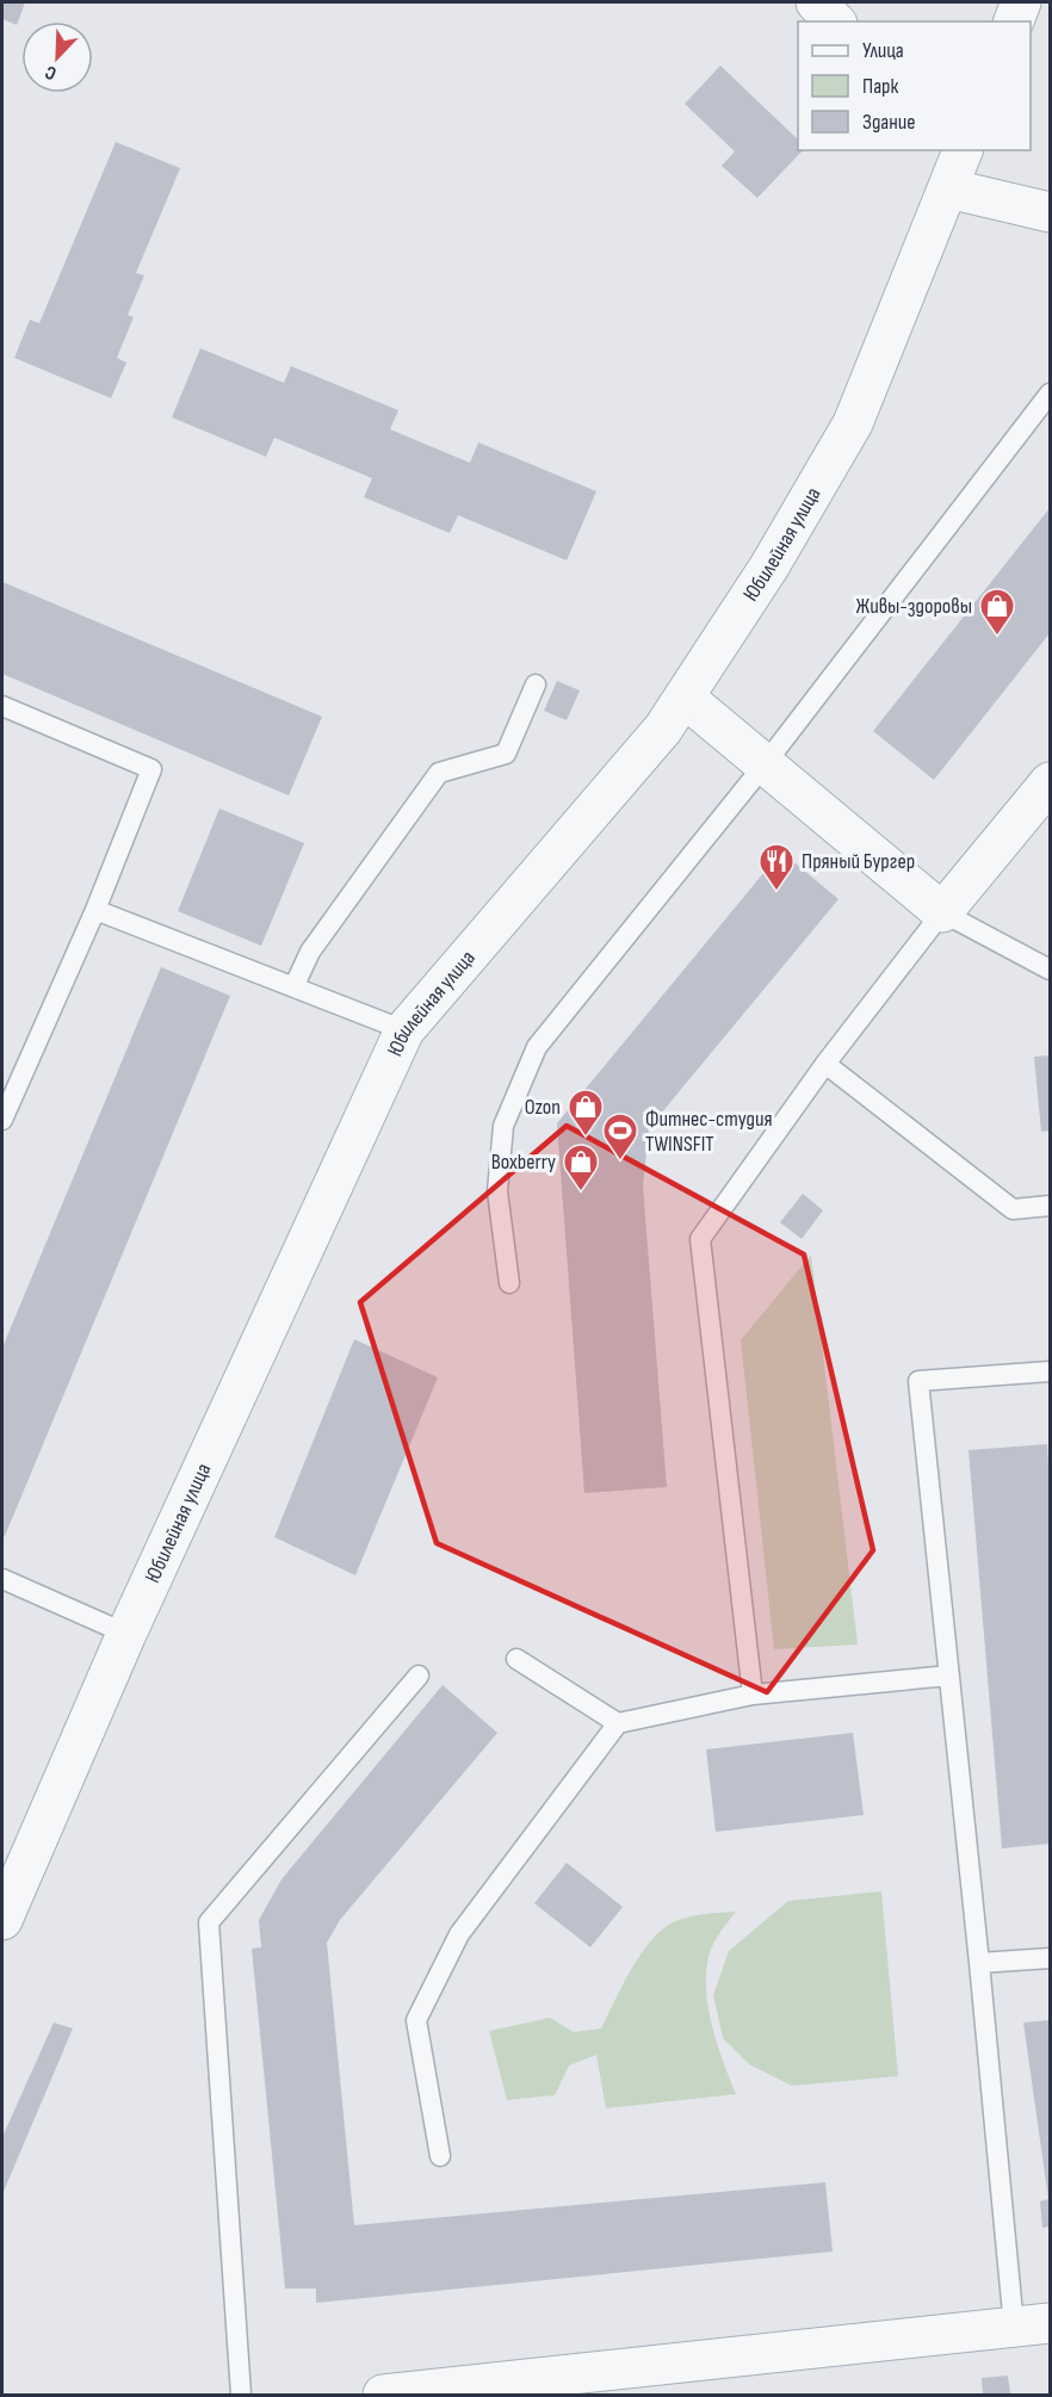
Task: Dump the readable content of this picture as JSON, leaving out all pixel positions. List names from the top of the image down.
{
  "streets": {
    "street": ["Юбилейная улица"]
  },
  "places": {
    "shop": ["Живы-здоровы", "Ozon", "Boxberry"],
    "restaurant": ["Пряный Бургер"],
    "sports": ["Фитнес-студия TWINSFIT"]
  },
  "legend": ["Улица", "Парк", "Здание"],
  "north": "bottom left"
}
